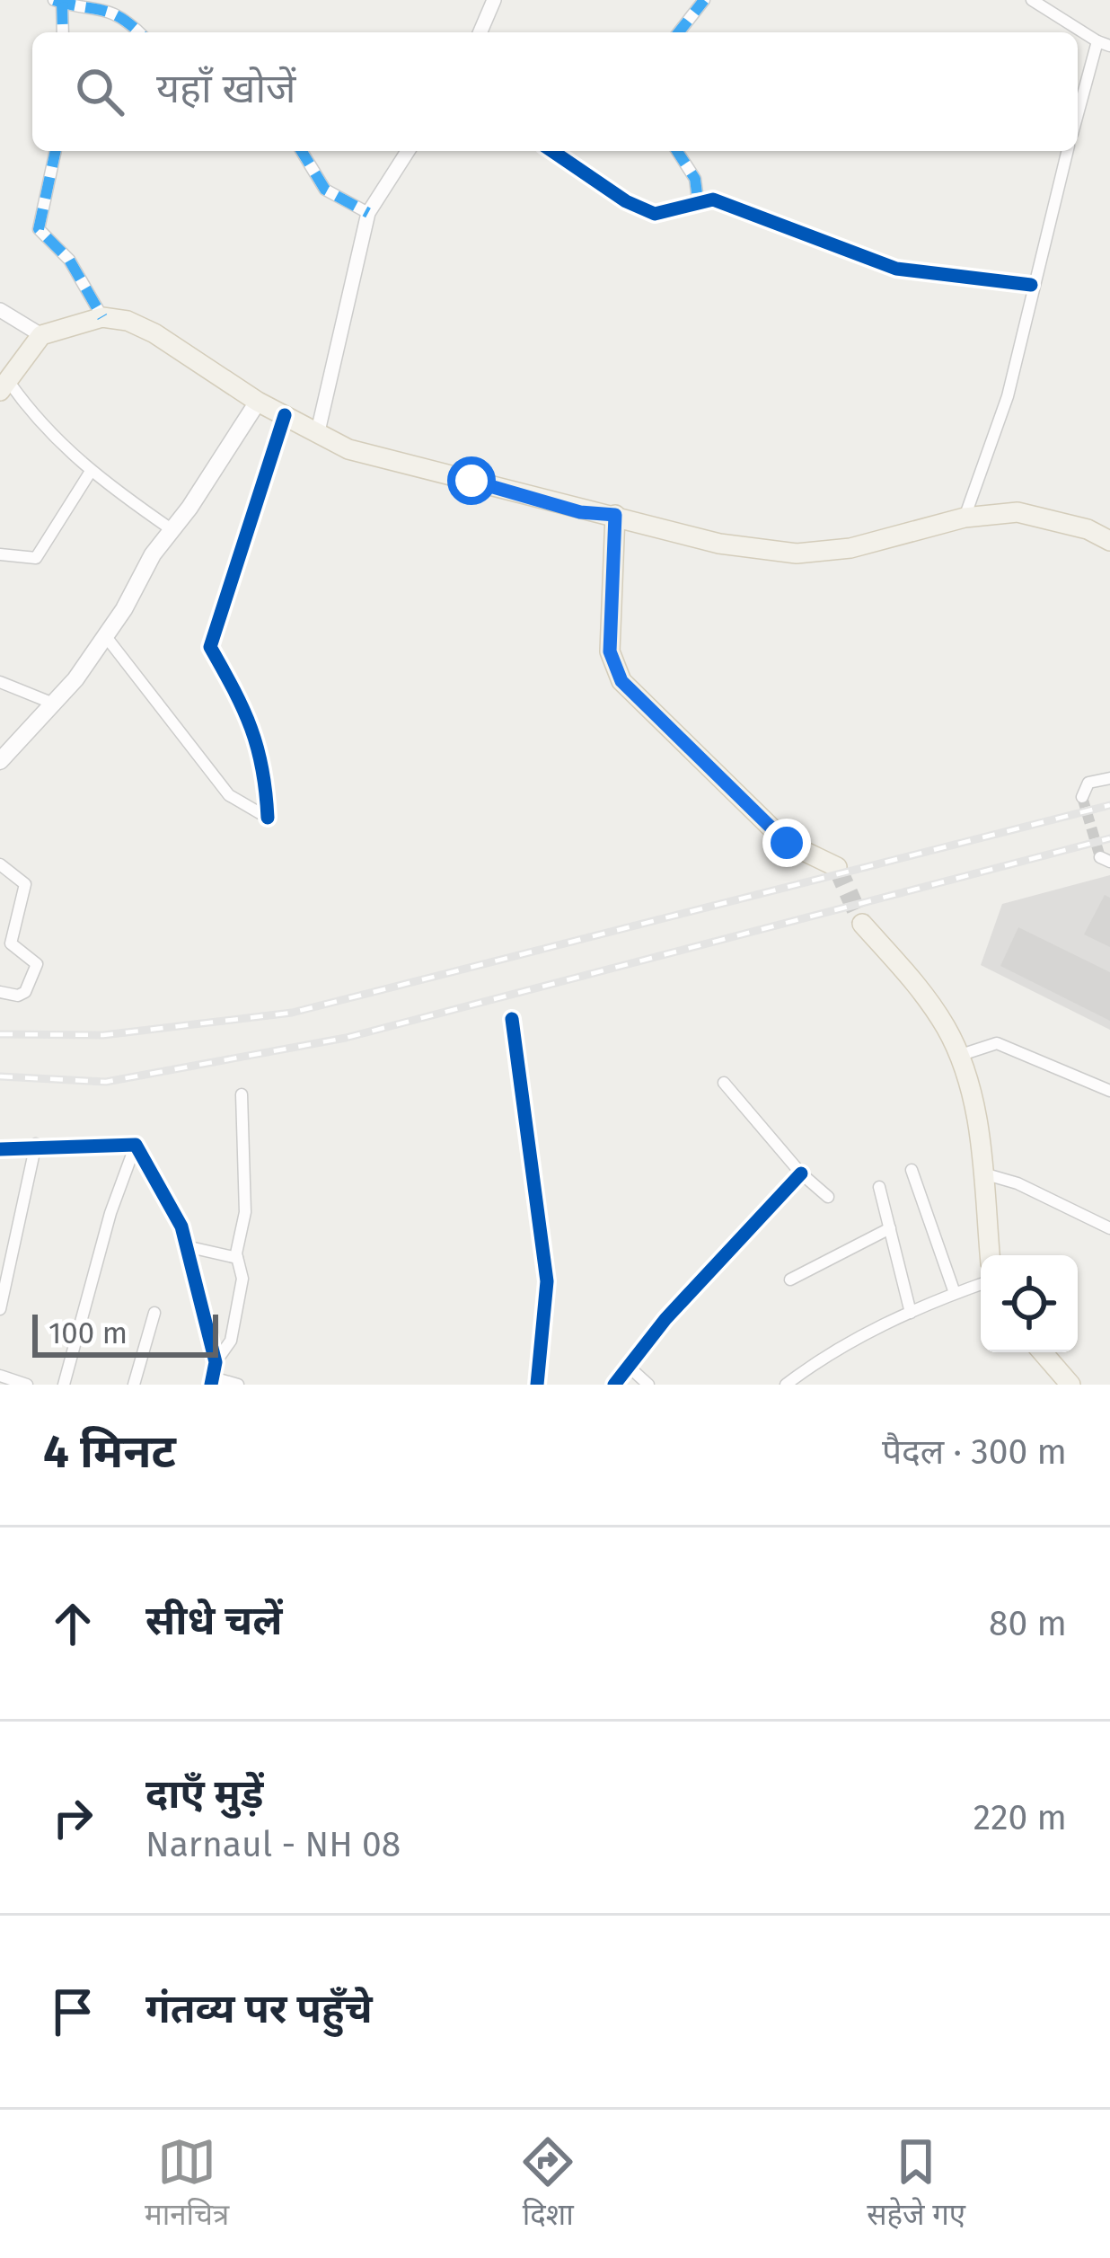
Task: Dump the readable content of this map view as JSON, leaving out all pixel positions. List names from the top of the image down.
{
  "scale_bar": "100 m",
  "page": {
    "search": "यहाँ खोजें",
    "scale": "100 m",
    "heading": ["4 मिनट", "पैदल · 300 m"],
    "list": [
      ["सीधे चलें", "80 m"],
      ["दाएँ मुड़ें", "Narnaul - NH 08", "220 m"],
      "गंतव्य पर पहुँचे"
    ],
    "nav": ["मानचित्र", "दिशा", "सहेजे गए"]
  }
}
